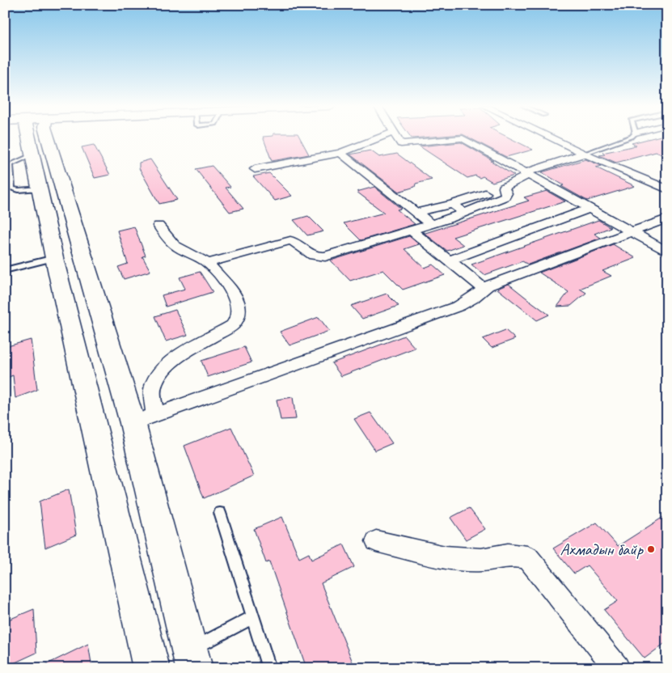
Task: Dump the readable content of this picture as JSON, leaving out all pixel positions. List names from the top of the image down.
{
  "places": ["Ахмадын байр"]
}
